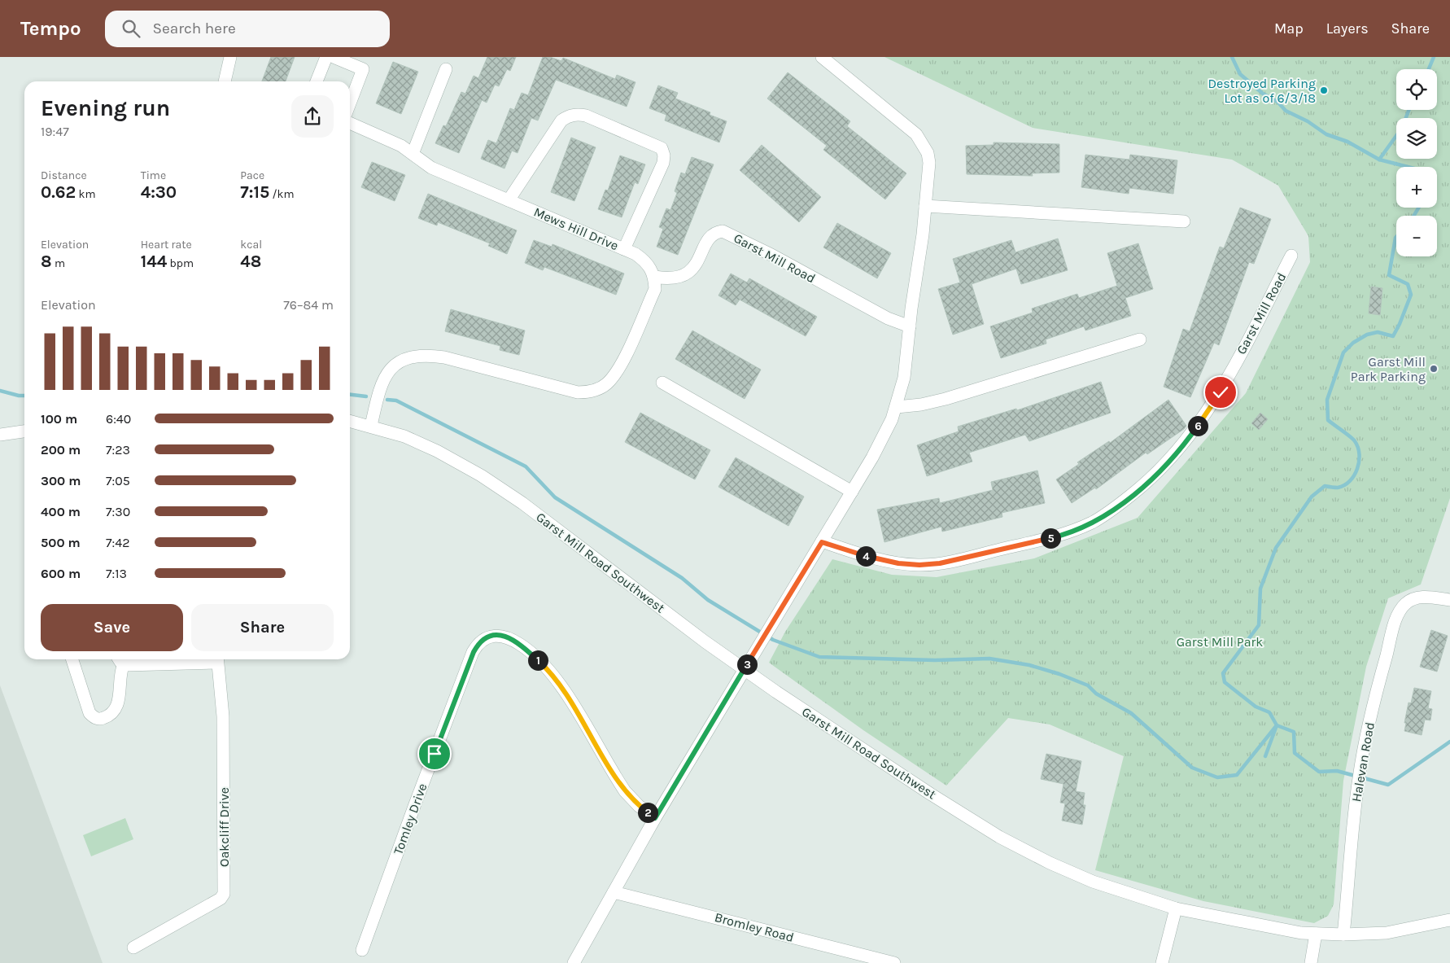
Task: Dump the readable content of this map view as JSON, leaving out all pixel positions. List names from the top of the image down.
{
  "streets": {
    "street": [
      "Mews Hill Drive",
      "Garst Mill Road",
      "Garst Mill Road Southwest",
      "Halevan Road",
      "Tomley Drive",
      "Oakcliff Drive",
      "Bromley Road"
    ]
  },
  "crossings": [
    ["Garst Mill Road Southwest", "Halevan Road"]
  ],
  "parks": ["Garst Mill Park"],
  "places": ["Destroyed Parking Lot as of 6/3/18", "Garst Mill Park Parking"],
  "page": {
    "header": "Tempo",
    "search": "Search here",
    "nav": ["Map", "Layers", "Share"],
    "map_buttons": ["+", "−"],
    "heading": ["Evening run", "19:47"],
    "stats": [
      ["Distance", "0.62 km"],
      ["Time", "4:30"],
      ["Pace", "7:15 /km"],
      ["Elevation", "8 m"],
      ["Heart rate", "144 bpm"],
      ["kcal", "48"]
    ],
    "chart": ["Elevation", "76–84 m"],
    "list": [
      {
        "name": "100 m",
        "note": "6:40"
      },
      {
        "name": "200 m",
        "note": "7:23"
      },
      {
        "name": "300 m",
        "note": "7:05"
      },
      {
        "name": "400 m",
        "note": "7:30"
      },
      {
        "name": "500 m",
        "note": "7:42"
      },
      {
        "name": "600 m",
        "note": "7:13"
      }
    ],
    "pins": [
      "6",
      "5",
      "4",
      "1",
      "3",
      "2"
    ],
    "buttons": ["Save", "Share"]
  }
}
